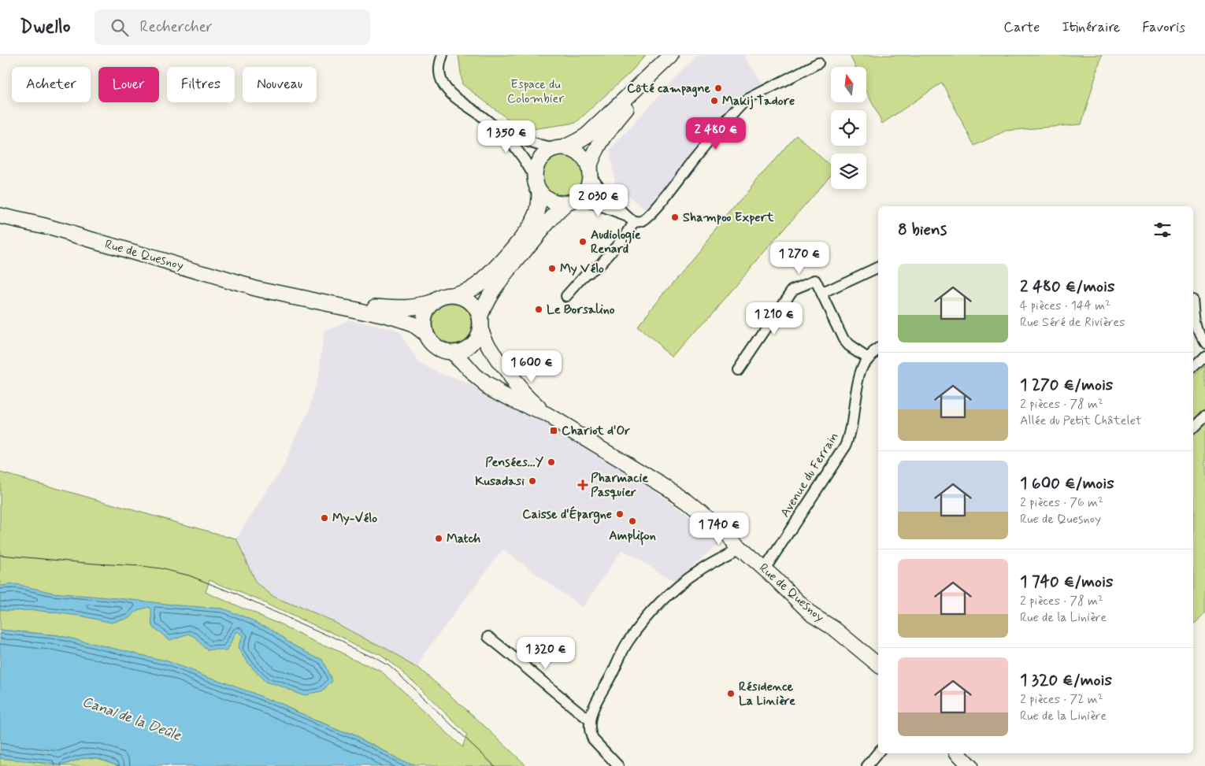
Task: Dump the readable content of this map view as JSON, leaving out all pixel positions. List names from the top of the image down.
{
  "streets": {
    "main road": ["Rue de Quesnoy"],
    "street": ["Avenue du Ferrain"]
  },
  "crossings": [
    ["Rue de Quesnoy", "Avenue du Ferrain"]
  ],
  "water": ["Canal de la Deûle"],
  "parks": ["Espace du Colombier"],
  "places": {
    "other": [
      "Côté campagne",
      "Makij Tadore",
      "Shampoo Expert",
      "Audiologie Renard",
      "My Vélo",
      "Le Borsalino",
      "Pensées...Y",
      "Kusadasi",
      "Caisse d'Épargne",
      "My-Vélo",
      "Amplifon",
      "Match",
      "Résidence La Linière"
    ],
    "transit": ["Chariot d'Or"],
    "health": ["Pharmacie Pasquier"]
  },
  "north": "top",
  "page": {
    "header": "Dwello",
    "search": "Rechercher",
    "nav": ["Carte", "Itinéraire", "Favoris"],
    "chip": [
      "Acheter",
      "Louer",
      "Filtres",
      "Nouveau"
    ],
    "price": [
      "2 480 €",
      "1 350 €",
      "2 030 €",
      "1 270 €",
      "1 210 €",
      "1 600 €",
      "1 740 €",
      "1 320 €"
    ],
    "heading": "8 biens",
    "list": [
      {
        "name": "2 480 €/mois",
        "note": "4 pièces · 144 m² · Rue Séré de Rivières"
      },
      {
        "name": "1 270 €/mois",
        "note": "2 pièces · 78 m² · Allée du Petit Châtelet"
      },
      {
        "name": "1 600 €/mois",
        "note": "2 pièces · 76 m² · Rue de Quesnoy"
      },
      {
        "name": "1 740 €/mois",
        "note": "2 pièces · 78 m² · Rue de la Linière"
      },
      {
        "name": "1 320 €/mois",
        "note": "2 pièces · 72 m² · Rue de la Linière"
      }
    ]
  }
}
